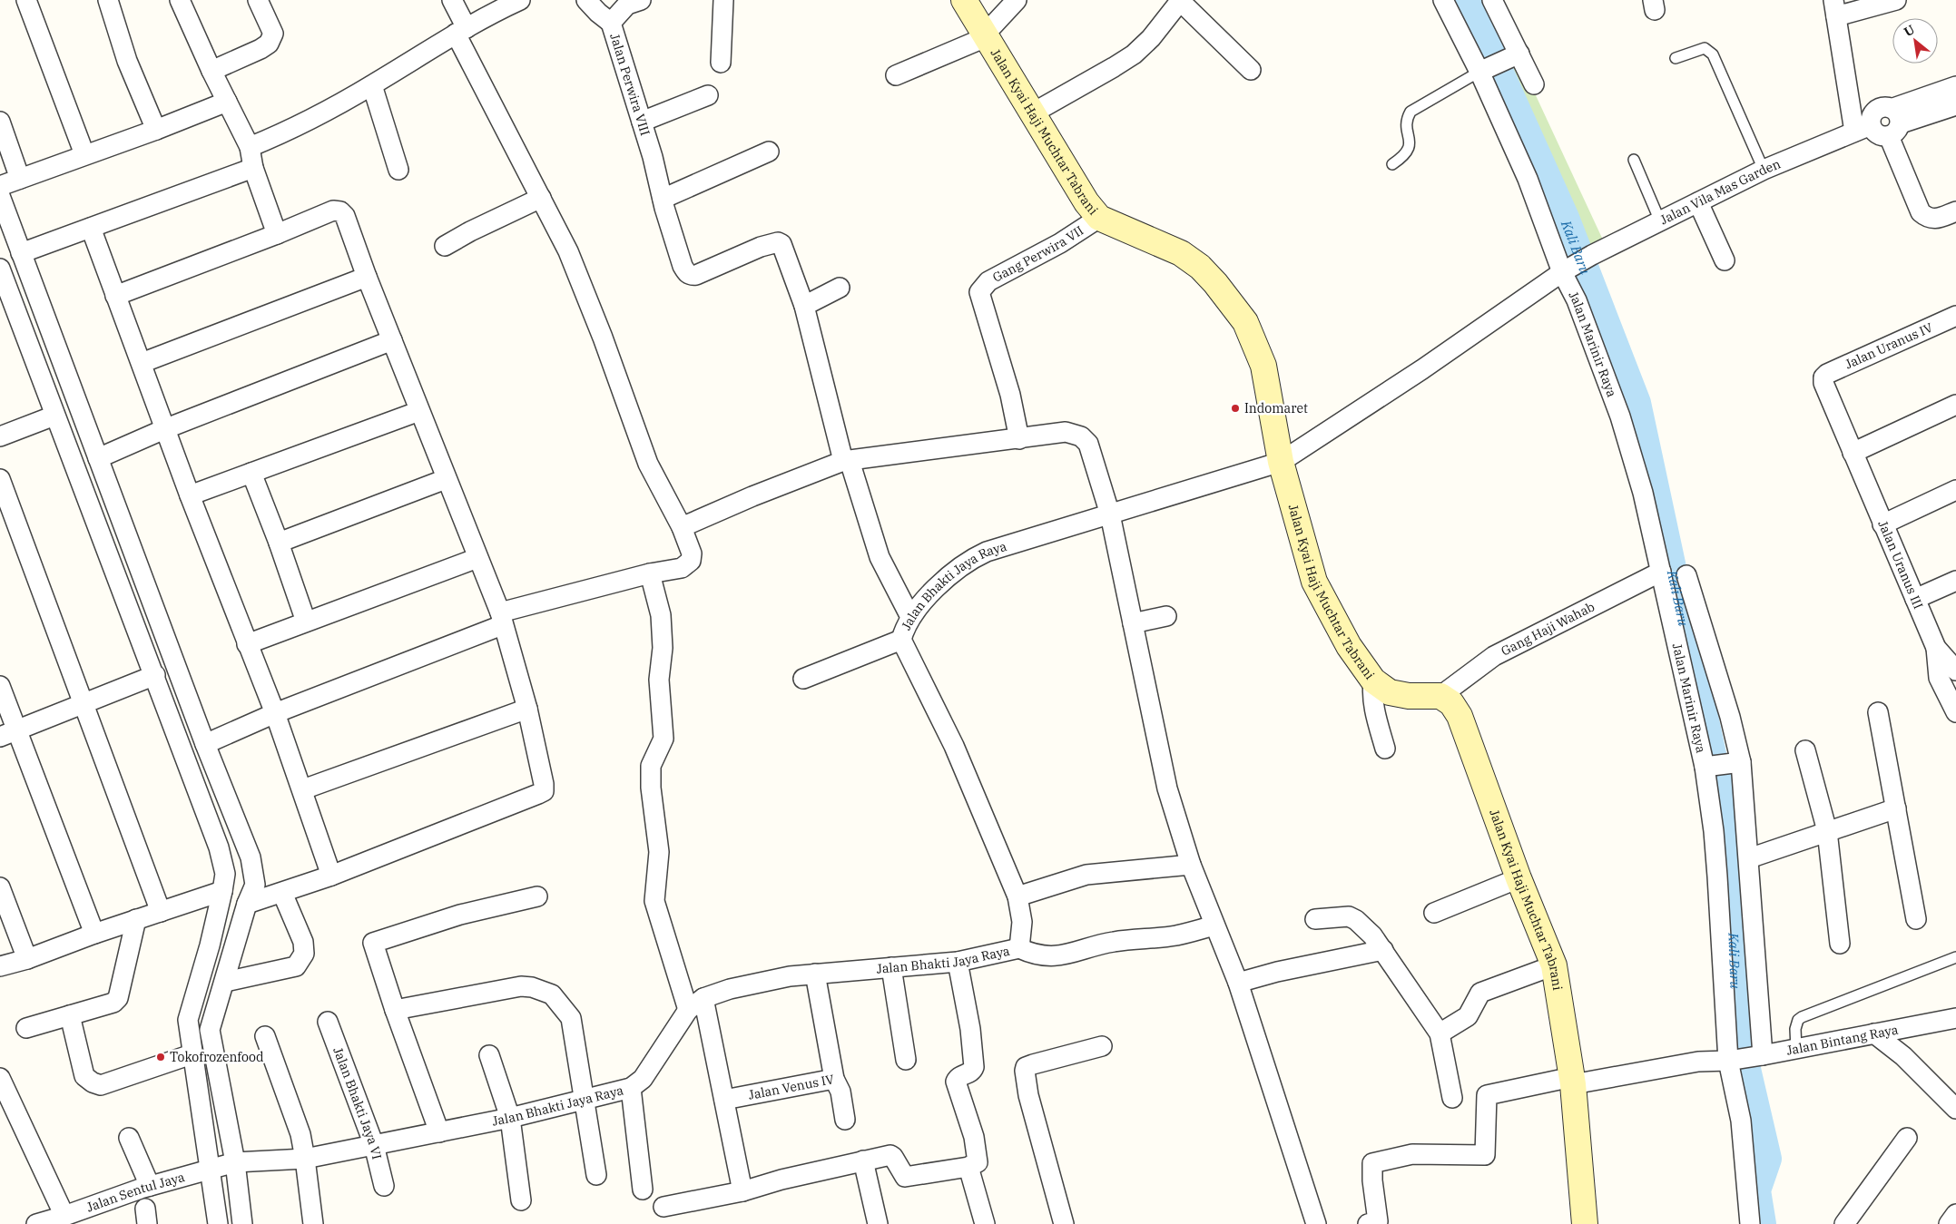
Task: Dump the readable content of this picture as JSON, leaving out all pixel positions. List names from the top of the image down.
{
  "streets": {
    "street": [
      "Jalan Perwira VIII",
      "Jalan Kyai Haji Muchtar Tabrani",
      "Jalan Vila Mas Garden",
      "Gang Perwira VII",
      "Jalan Marinir Raya",
      "Jalan Uranus IV",
      "Jalan Uranus III",
      "Jalan Bhakti Jaya Raya",
      "Gang Haji Wahab",
      "Jalan Bintang Raya",
      "Jalan Venus IV",
      "Jalan Bhakti Jaya VI",
      "Jalan Sentul Jaya"
    ]
  },
  "crossings": [
    ["Jalan Kyai Haji Muchtar Tabrani", "Jalan Vila Mas Garden"],
    ["Jalan Kyai Haji Muchtar Tabrani", "Gang Perwira VII"],
    ["Jalan Kyai Haji Muchtar Tabrani", "Jalan Bhakti Jaya Raya"],
    ["Jalan Kyai Haji Muchtar Tabrani", "Gang Haji Wahab"],
    ["Jalan Kyai Haji Muchtar Tabrani", "Jalan Bintang Raya"],
    ["Jalan Vila Mas Garden", "Jalan Marinir Raya"],
    ["Jalan Vila Mas Garden", "Jalan Bhakti Jaya Raya"],
    ["Jalan Marinir Raya", "Gang Haji Wahab"],
    ["Jalan Marinir Raya", "Jalan Bintang Raya"],
    ["Jalan Uranus IV", "Jalan Uranus III"],
    ["Jalan Bhakti Jaya Raya", "Jalan Venus IV"],
    ["Jalan Bhakti Jaya Raya", "Jalan Bhakti Jaya VI"],
    ["Jalan Bhakti Jaya Raya", "Jalan Sentul Jaya"]
  ],
  "water": ["Kali Baru"],
  "places": ["Indomaret", "Tokofrozenfood"],
  "north": "top left"
}
